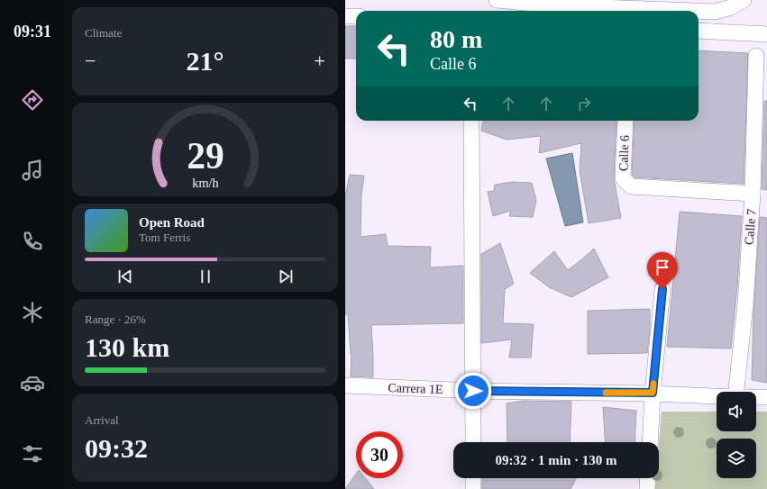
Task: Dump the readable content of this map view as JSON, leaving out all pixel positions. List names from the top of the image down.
{
  "streets": {
    "street": ["Calle 6", "Calle 7", "Carrera 1E"]
  },
  "crossings": [
    ["Calle 6", "Calle 7"]
  ],
  "page": {
    "tabs": "09:31",
    "tile": [
      "Climate",
      ["Range · 26%", "130 km"],
      ["Arrival", "09:32"]
    ],
    "turn": ["80 m", "Calle 6"],
    "heat": ["−", "21°", "+"],
    "song": ["Open Road", "Tom Ferris"],
    "limit": "30",
    "trip": "09:32 · 1 min · 130 m",
    "gauge": ["29", "km/h"]
  }
}
